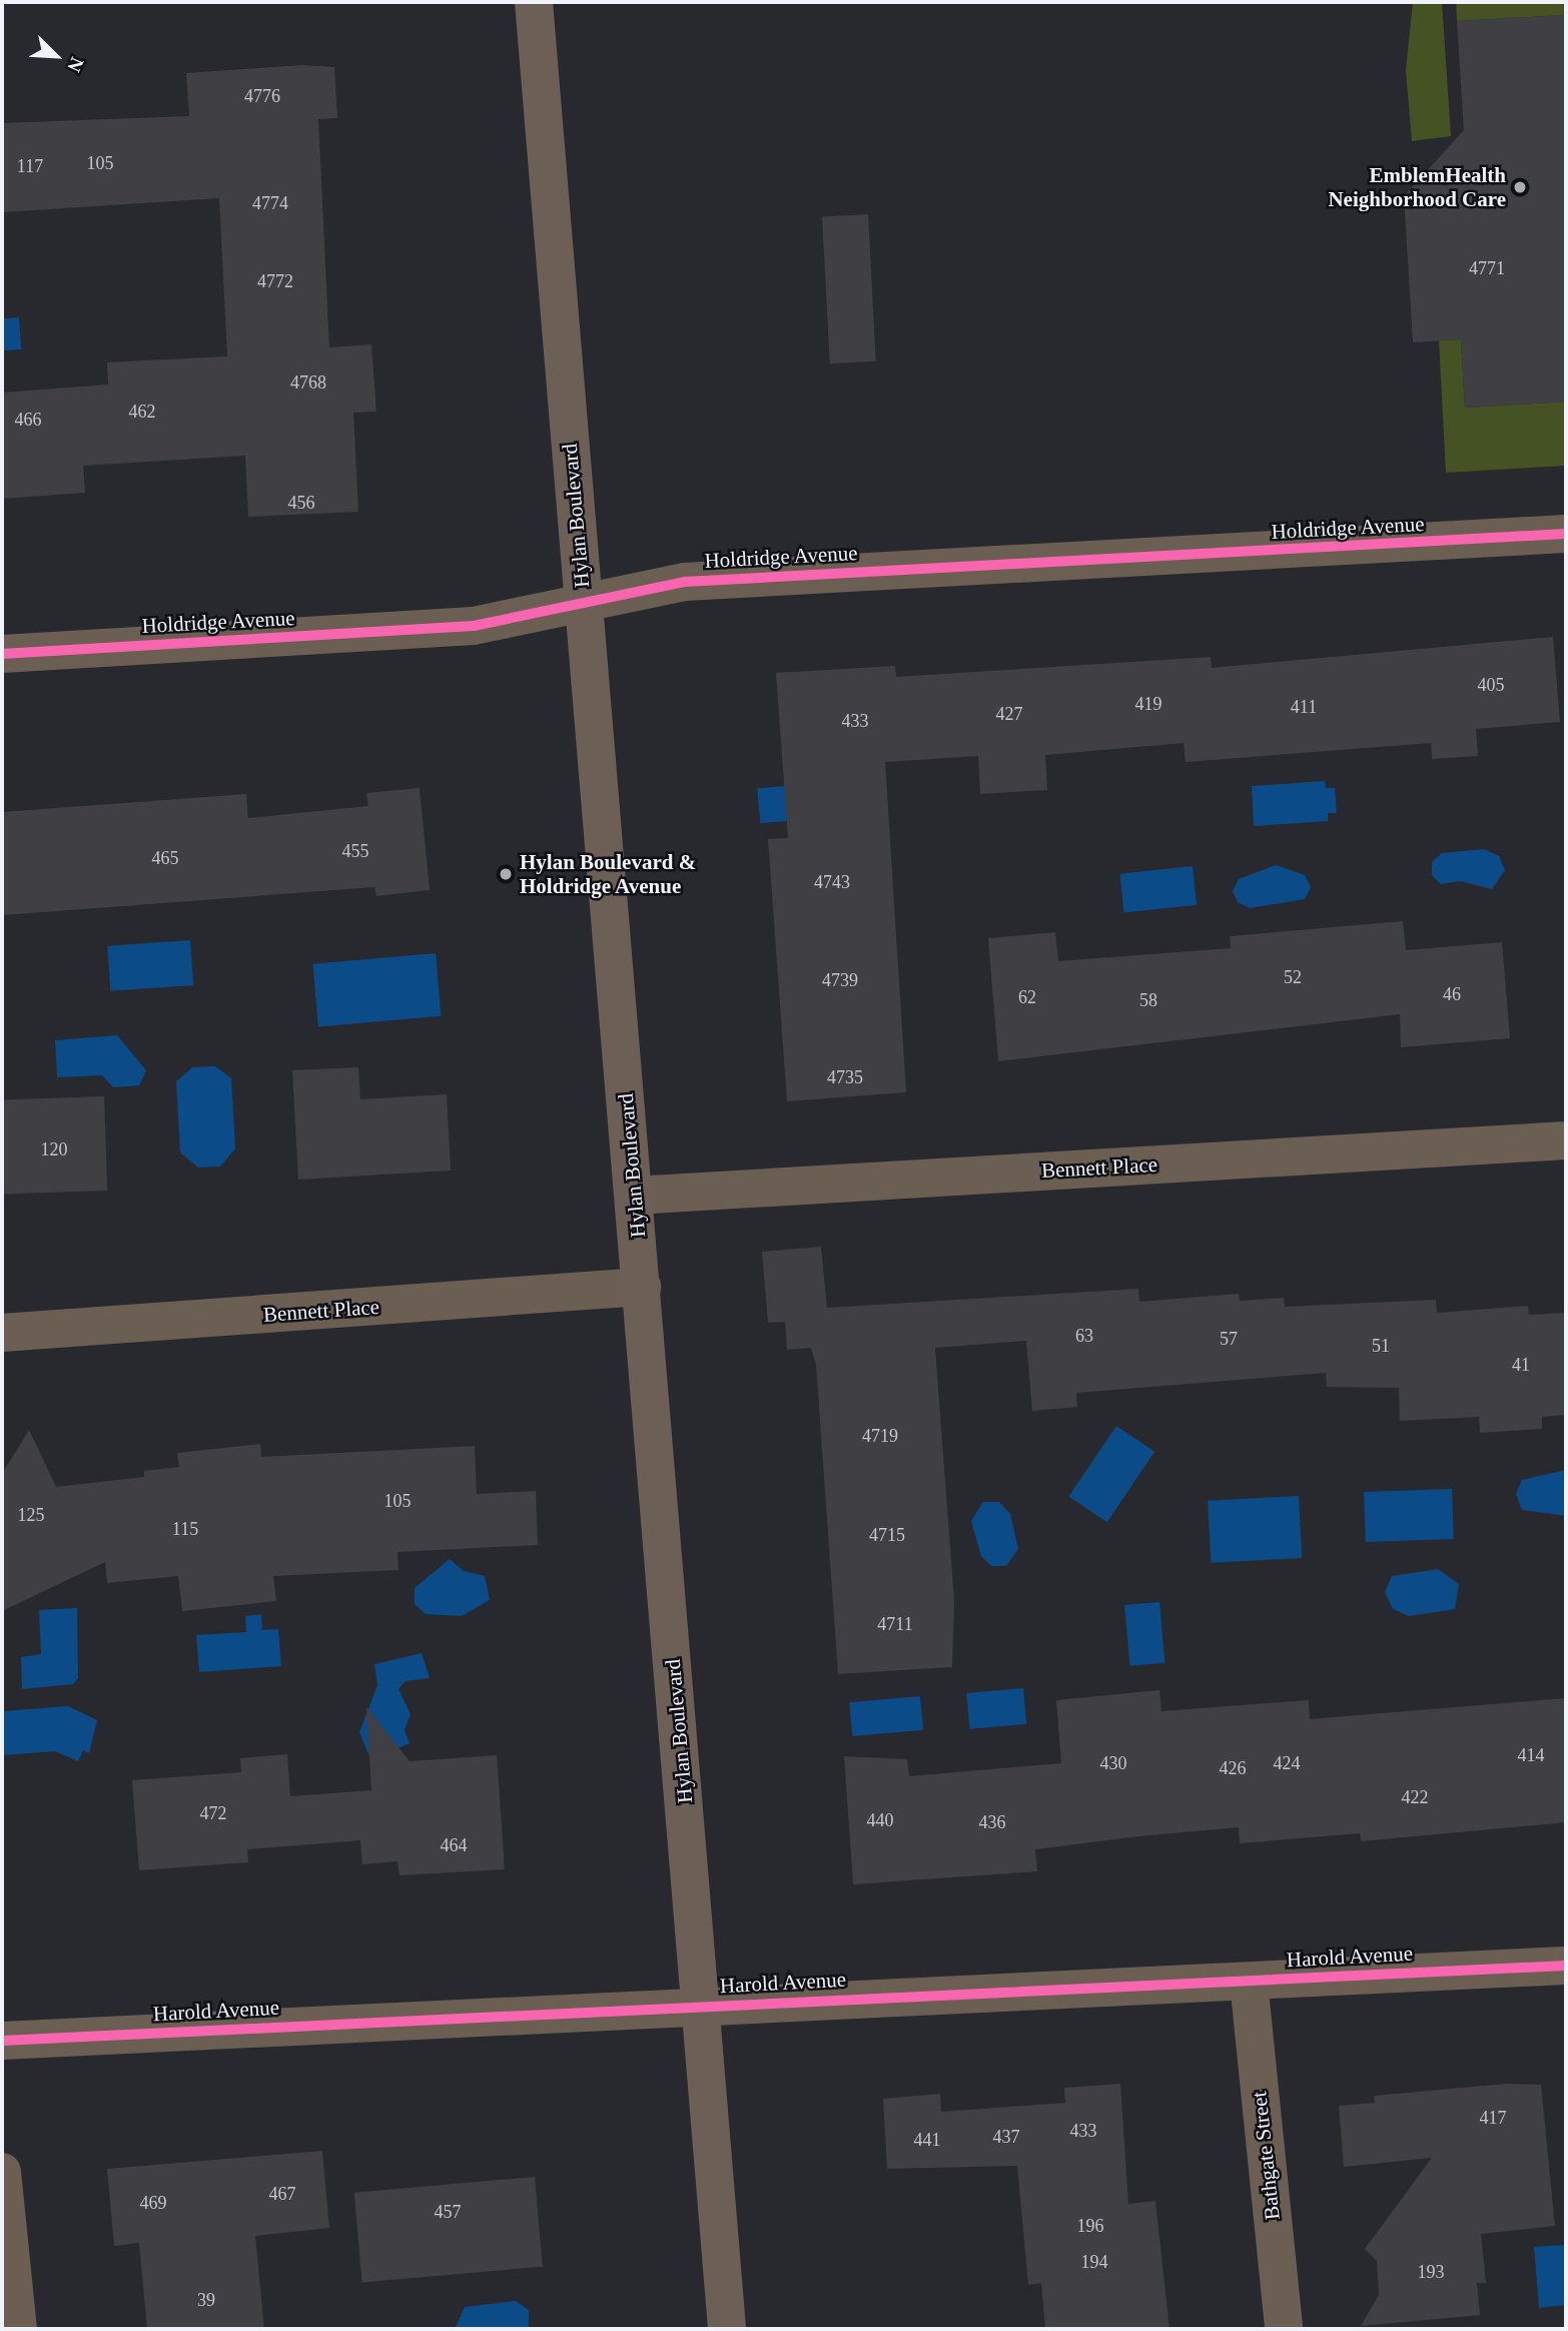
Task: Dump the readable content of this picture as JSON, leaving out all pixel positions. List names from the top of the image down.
{
  "streets": {
    "main road": ["Hylan Boulevard"],
    "street": [
      "Holdridge Avenue",
      "Bennett Place",
      "Harold Avenue",
      "Bathgate Street"
    ]
  },
  "crossings": [
    ["Hylan Boulevard", "Holdridge Avenue"],
    ["Hylan Boulevard", "Bennett Place"],
    ["Hylan Boulevard", "Harold Avenue"],
    ["Harold Avenue", "Bathgate Street"]
  ],
  "places": ["EmblemHealth Neighborhood Care", "Hylan Boulevard & Holdridge Avenue"],
  "house_numbers": [
    "4776",
    "105",
    "117",
    "4774",
    "4771",
    "4772",
    "4768",
    "462",
    "466",
    "456",
    "405",
    "419",
    "411",
    "427",
    "433",
    "455",
    "465",
    "4743",
    "52",
    "4739",
    "46",
    "62",
    "58",
    "4735",
    "120",
    "63",
    "57",
    "51",
    "41",
    "4719",
    "105",
    "125",
    "115",
    "4715",
    "4711",
    "414",
    "430",
    "424",
    "426",
    "422",
    "472",
    "440",
    "436",
    "464",
    "417",
    "433",
    "437",
    "441",
    "467",
    "469",
    "457",
    "196",
    "194",
    "193",
    "39"
  ],
  "north": "bottom right"
}
